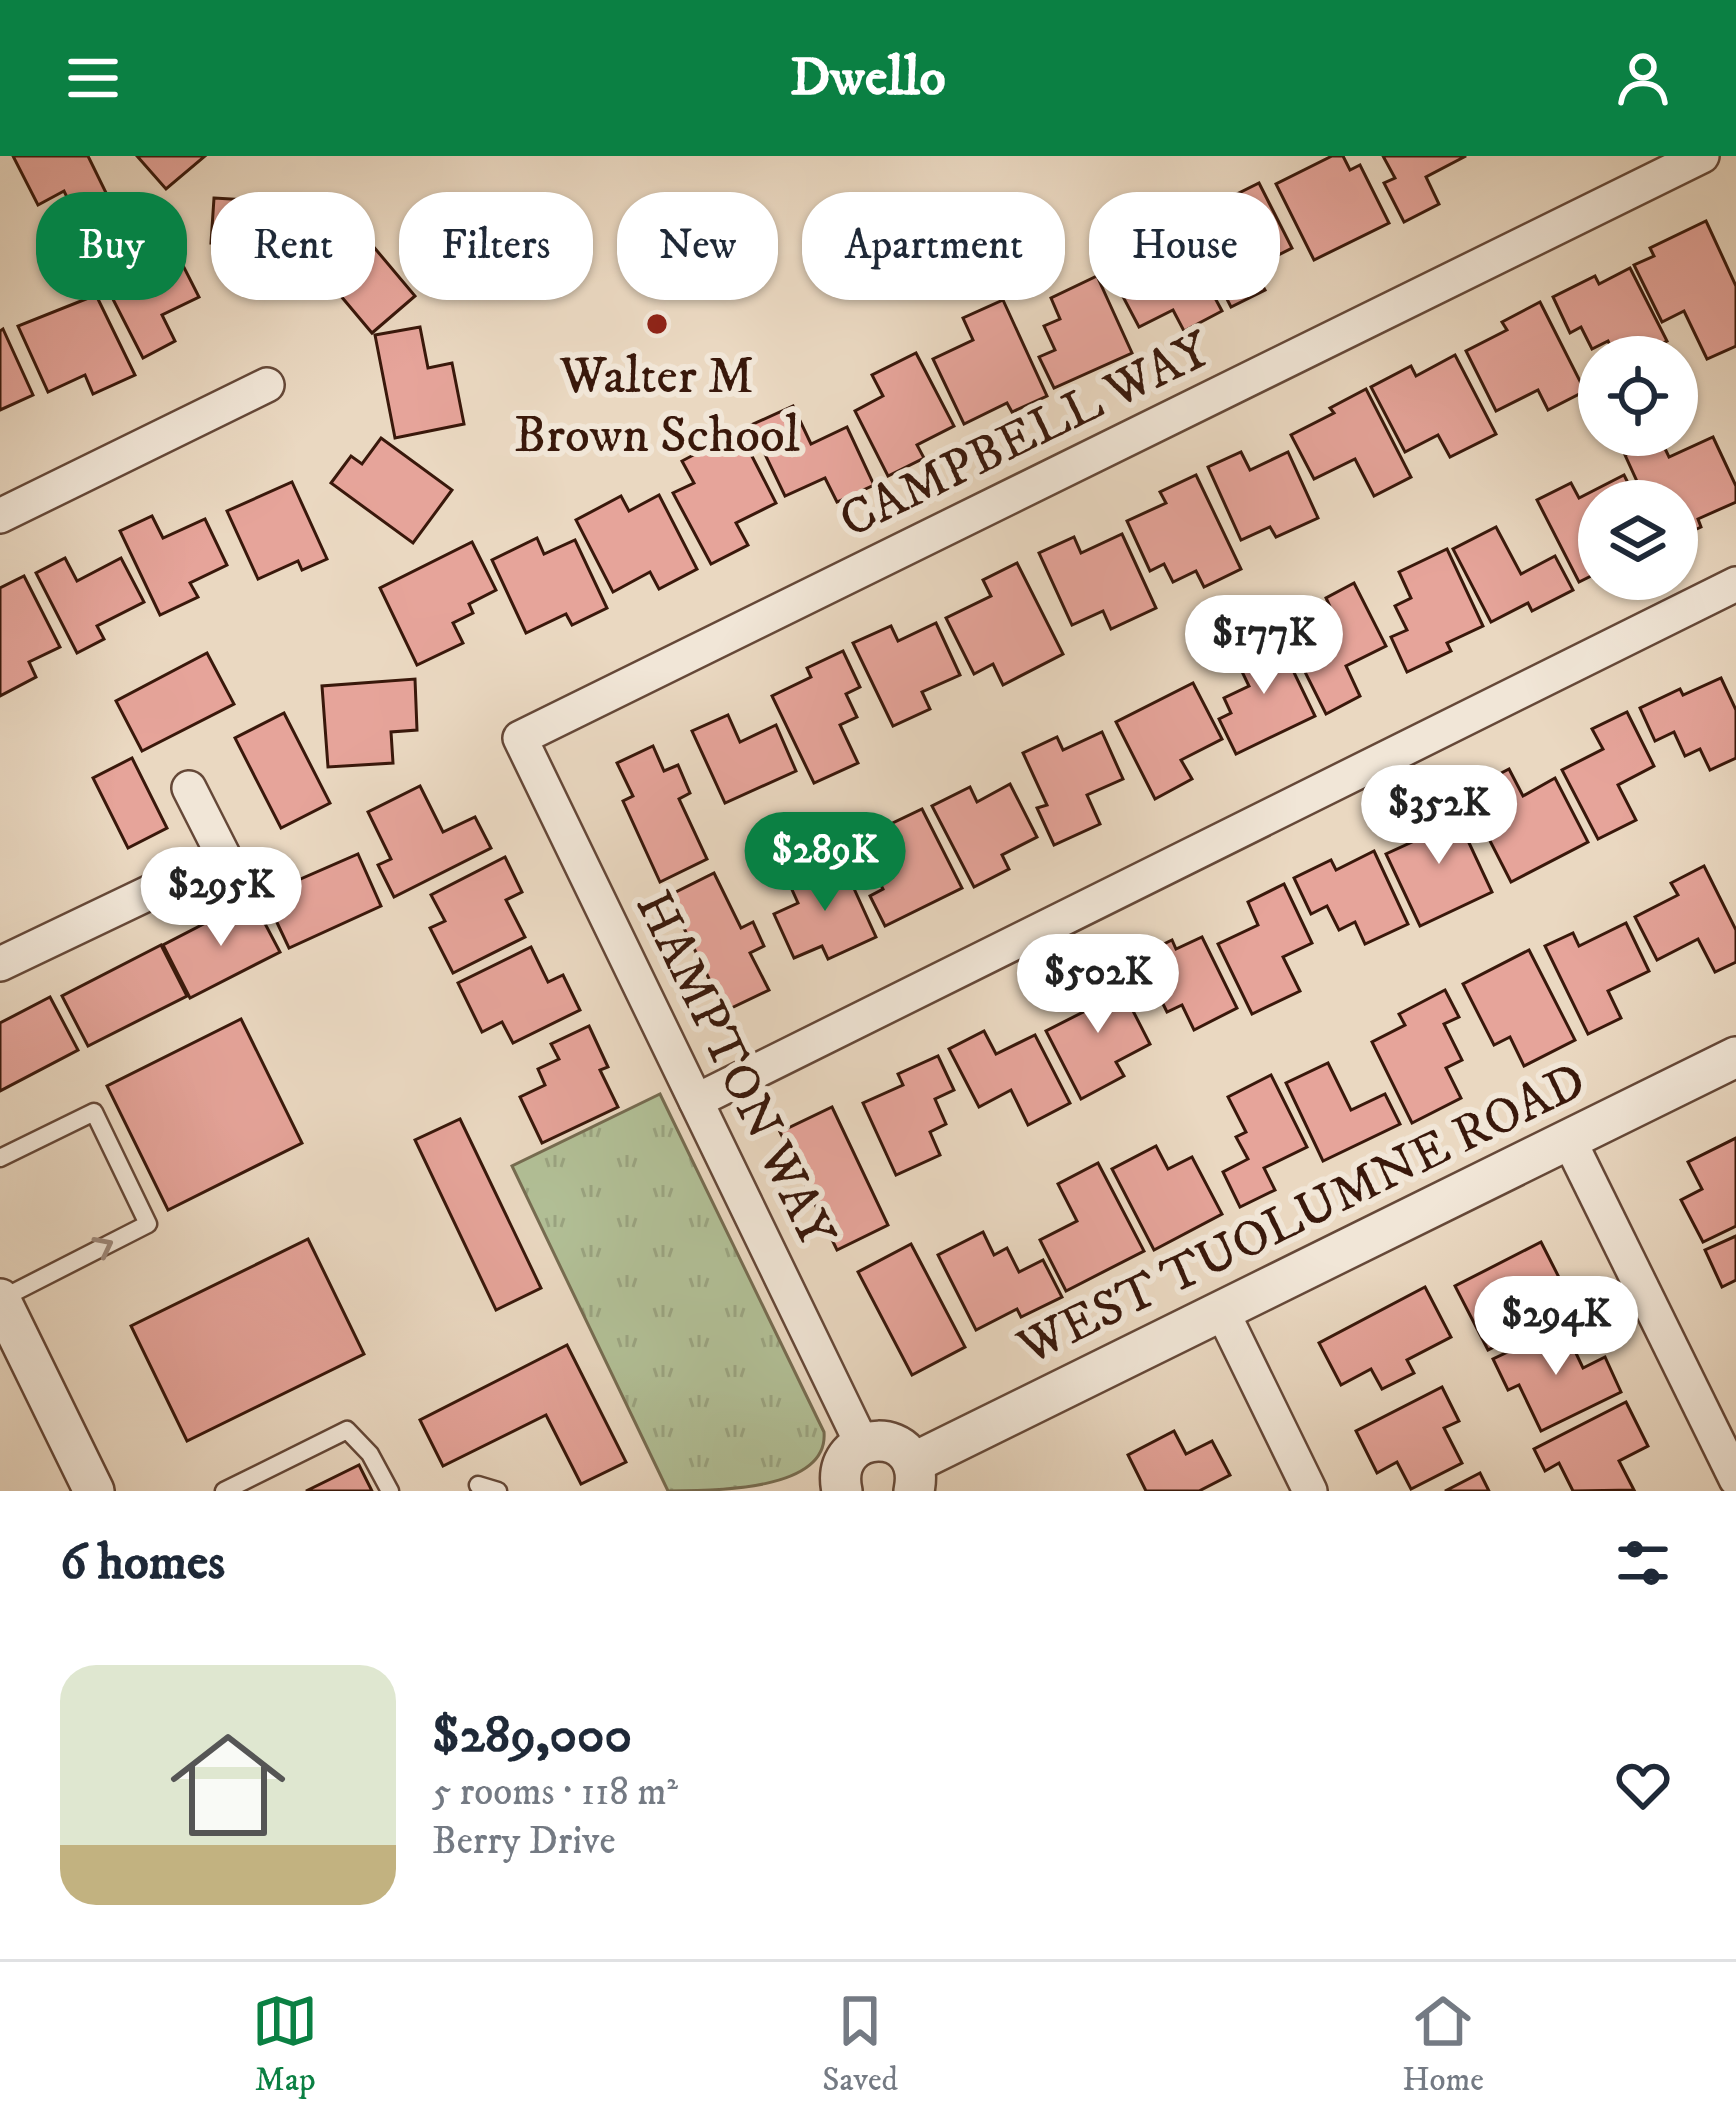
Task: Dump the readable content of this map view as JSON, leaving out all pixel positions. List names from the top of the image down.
{
  "streets": {
    "street": ["CAMPBELL WAY", "HAMPTON WAY", "WEST TUOLUMNE ROAD"]
  },
  "crossings": [
    ["CAMPBELL WAY", "HAMPTON WAY"]
  ],
  "places": ["Walter M Brown School"],
  "page": {
    "header": "Dwello",
    "chip": [
      "Buy",
      "Rent",
      "Filters",
      "New",
      "Apartment",
      "House"
    ],
    "price": [
      "$177K",
      "$352K",
      "$289K",
      "$295K",
      "$502K",
      "$294K"
    ],
    "heading": "6 homes",
    "list": [
      {
        "name": "$289,000",
        "note": "5 rooms · 118 m² · Berry Drive"
      }
    ],
    "tabs": ["Map", "Saved", "Home"]
  }
}
